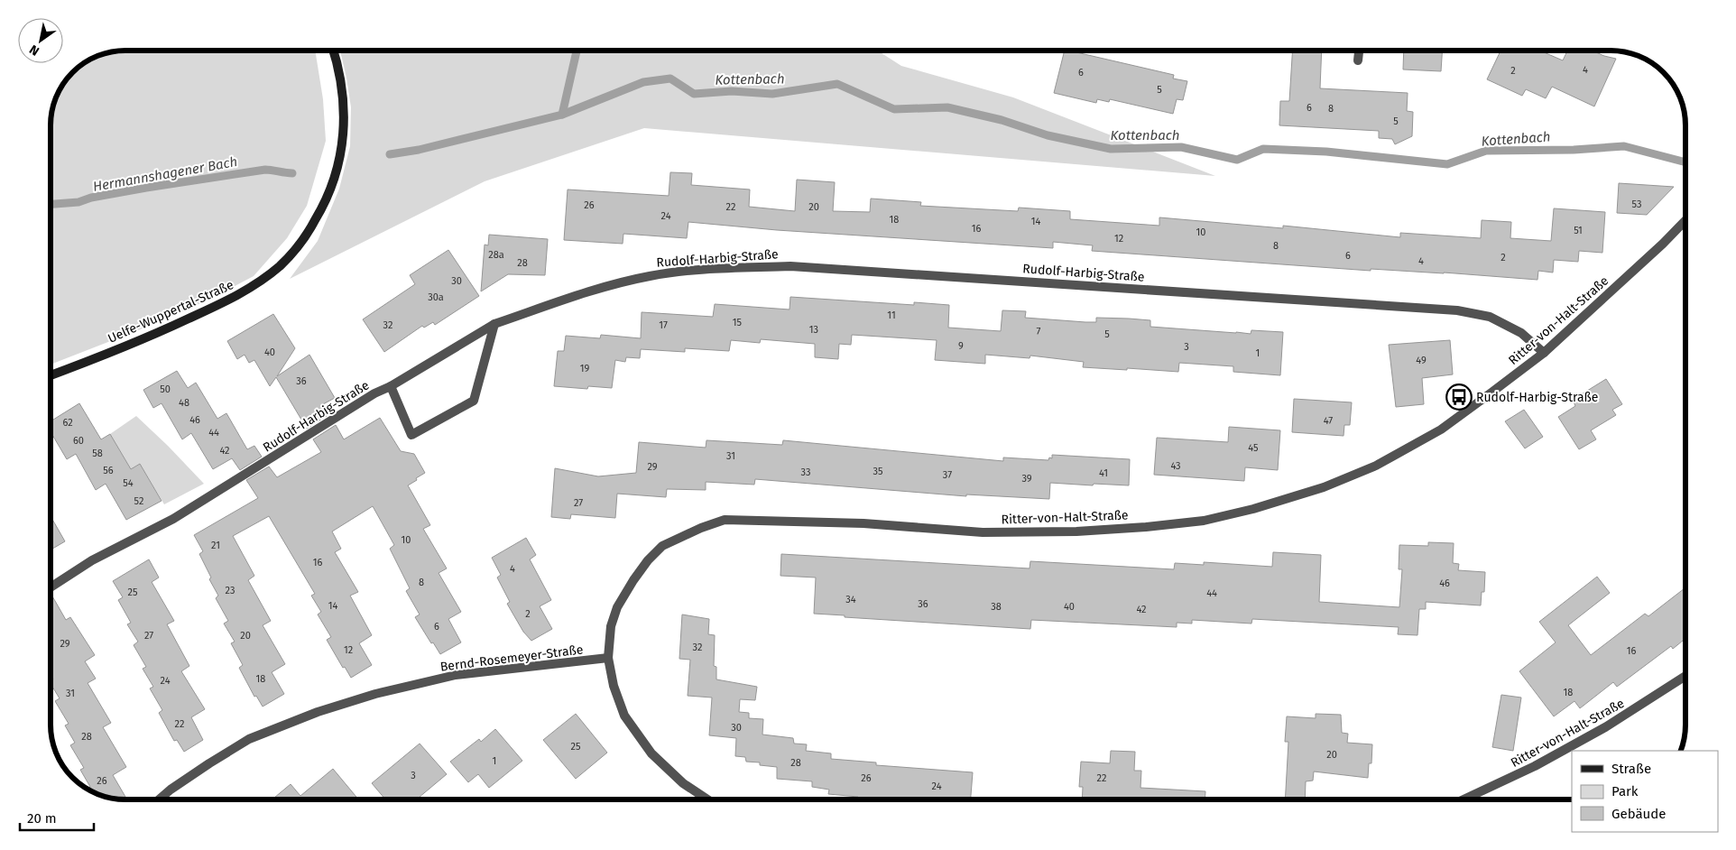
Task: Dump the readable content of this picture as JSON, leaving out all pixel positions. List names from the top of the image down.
{
  "streets": {
    "main road": ["Uelfe-Wuppertal-Straße"],
    "street": ["Rudolf-Harbig-Straße", "Ritter-von-Halt-Straße", "Bernd-Rosemeyer-Straße"]
  },
  "crossings": [
    ["Rudolf-Harbig-Straße", "Ritter-von-Halt-Straße"],
    ["Ritter-von-Halt-Straße", "Bernd-Rosemeyer-Straße"]
  ],
  "water": ["Kottenbach", "Hermannshagener Bach"],
  "places": {
    "bus stop": ["Rudolf-Harbig-Straße"]
  },
  "house_numbers": [
    "4",
    "2",
    "6",
    "5",
    "6",
    "8",
    "5",
    "53",
    "26",
    "22",
    "20",
    "24",
    "18",
    "14",
    "16",
    "51",
    "10",
    "12",
    "8",
    "28a",
    "6",
    "2",
    "4",
    "28",
    "30",
    "30a",
    "11",
    "15",
    "32",
    "17",
    "13",
    "7",
    "5",
    "9",
    "3",
    "40",
    "1",
    "49",
    "19",
    "36",
    "50",
    "48",
    "46",
    "47",
    "62",
    "44",
    "60",
    "45",
    "42",
    "58",
    "31",
    "43",
    "29",
    "56",
    "35",
    "33",
    "41",
    "37",
    "39",
    "54",
    "52",
    "27",
    "10",
    "21",
    "16",
    "4",
    "8",
    "46",
    "23",
    "25",
    "44",
    "34",
    "36",
    "14",
    "38",
    "40",
    "42",
    "2",
    "6",
    "27",
    "20",
    "29",
    "32",
    "12",
    "16",
    "18",
    "24",
    "18",
    "31",
    "22",
    "30",
    "28",
    "25",
    "20",
    "1",
    "28",
    "3",
    "26",
    "22",
    "26",
    "24"
  ],
  "legend": ["Straße", "Park", "Gebäude"],
  "scale_bar": "20 m",
  "north": "bottom left"
}
